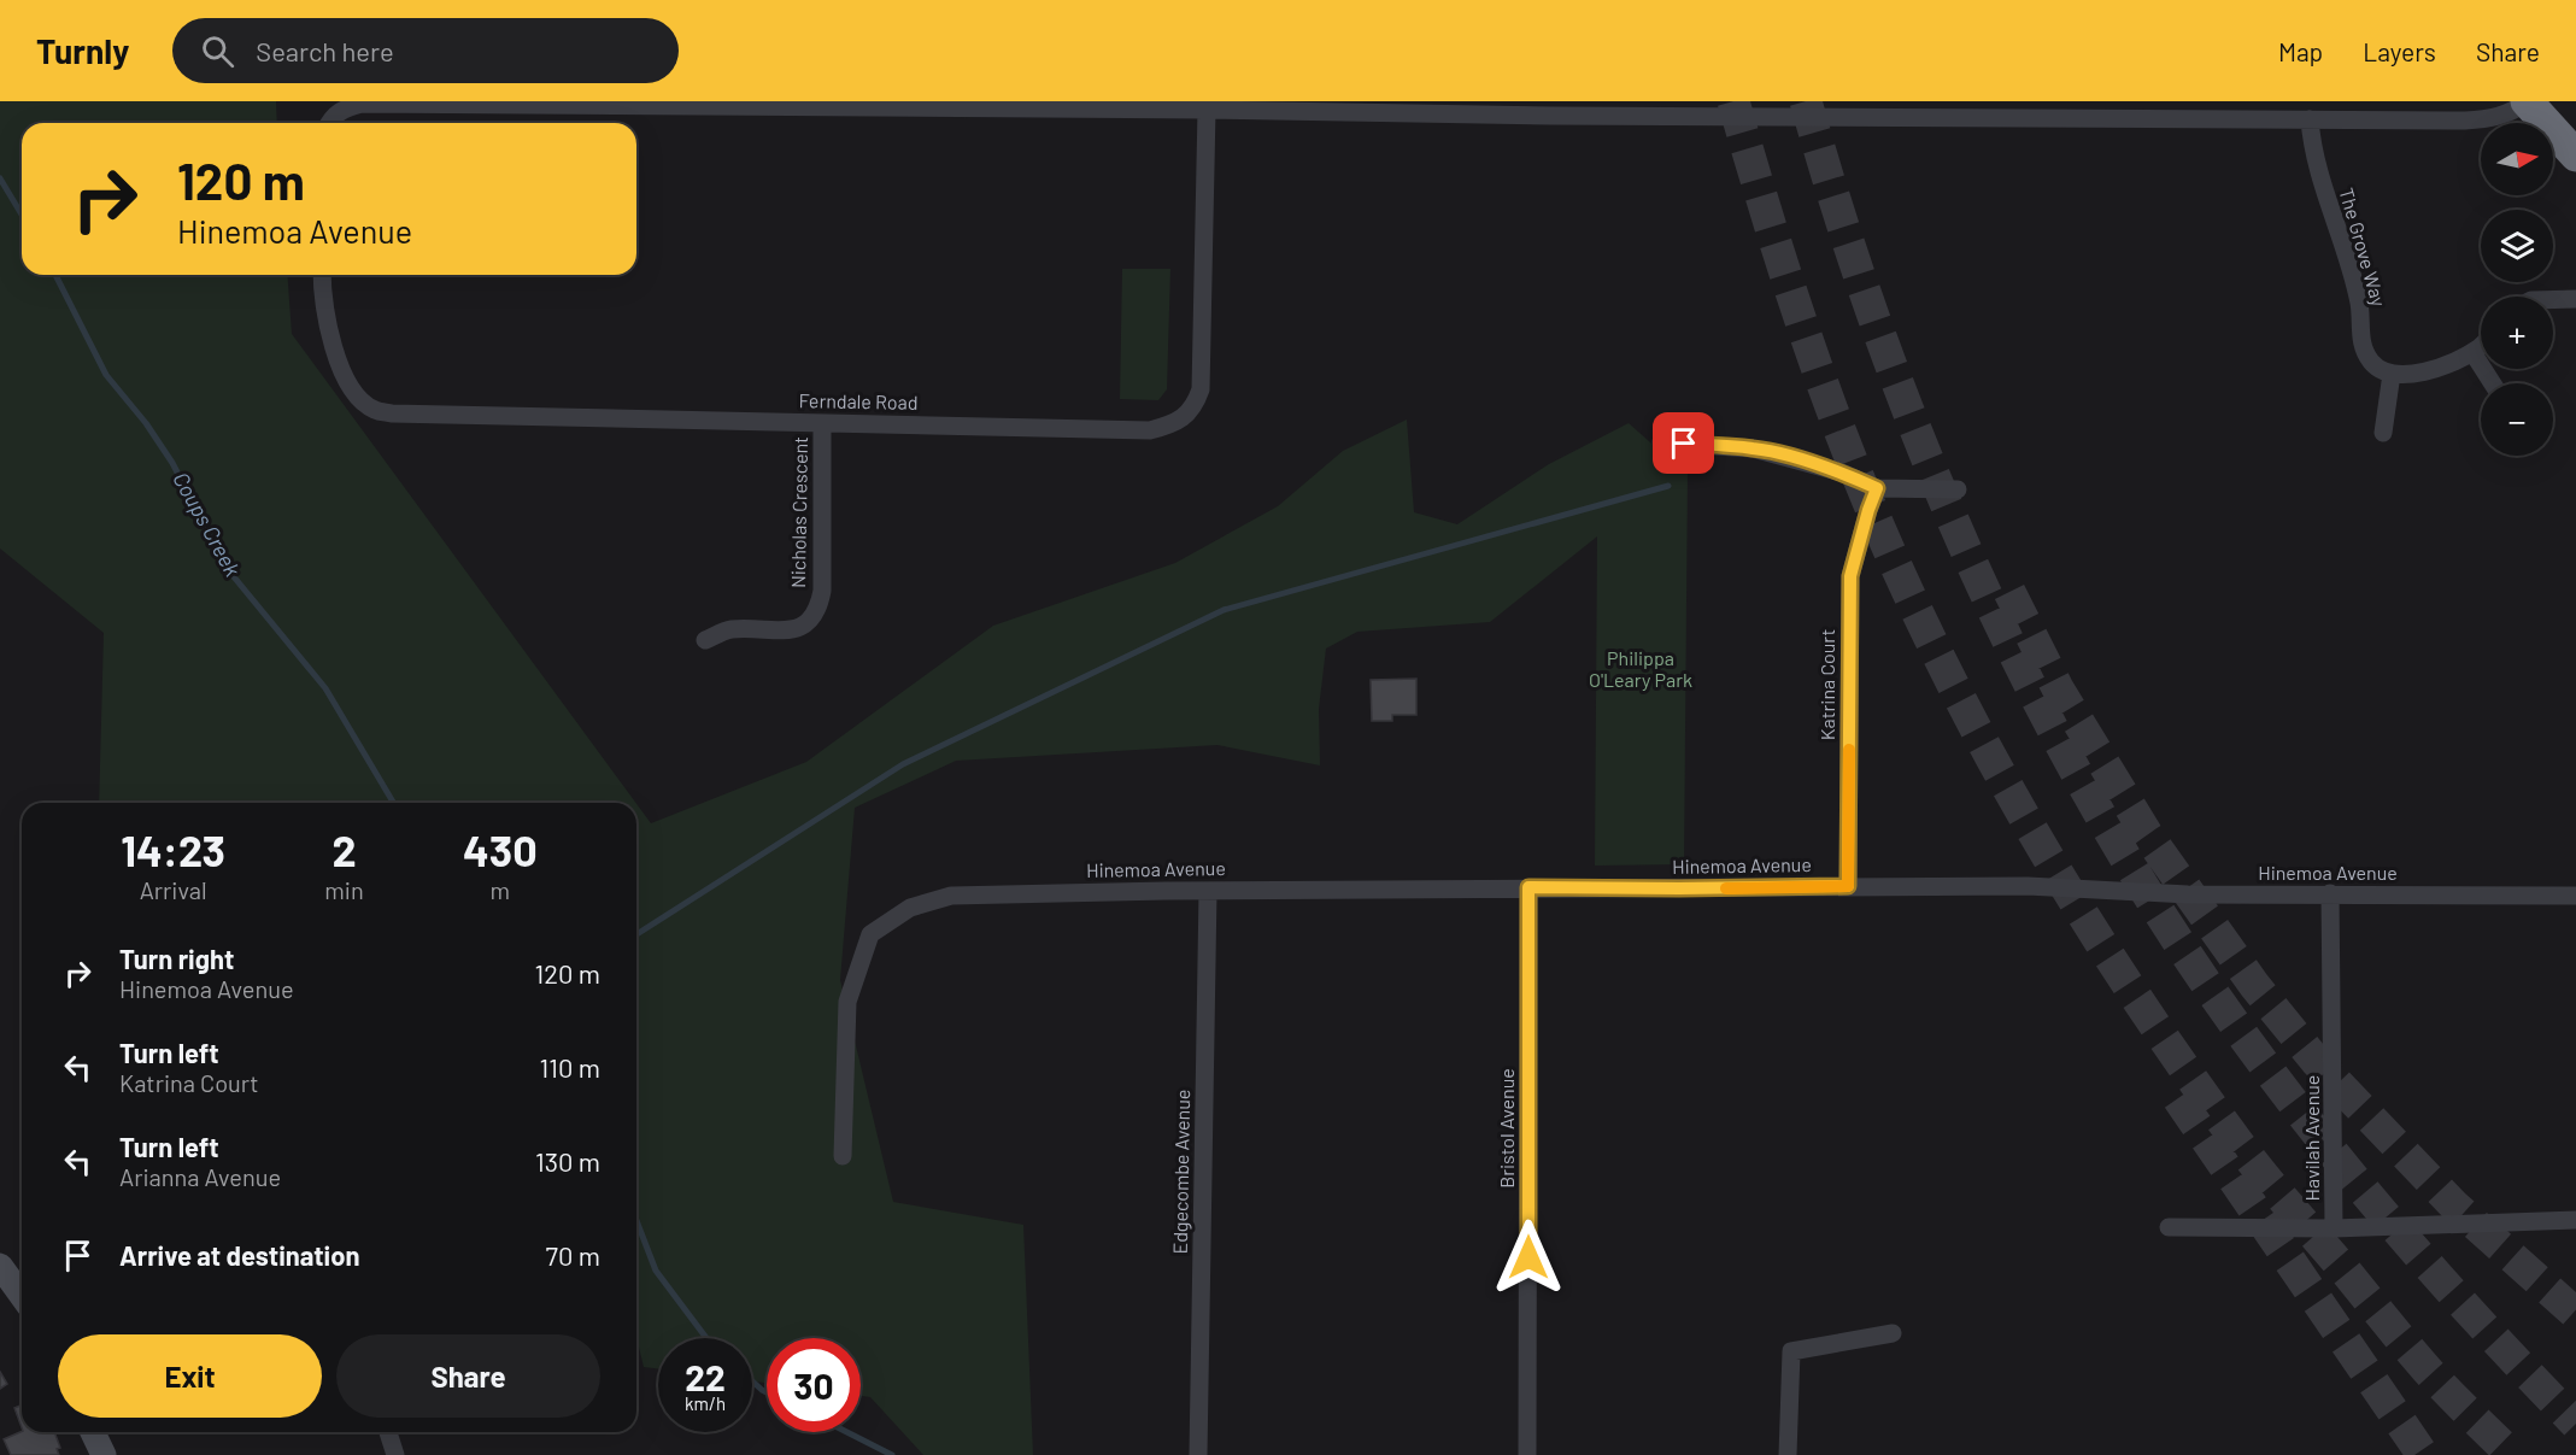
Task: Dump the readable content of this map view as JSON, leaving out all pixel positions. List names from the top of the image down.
{
  "streets": {
    "street": [
      "The Grove Way",
      "Ferndale Road",
      "Nicholas Crescent",
      "Katrina Court",
      "Hinemoa Avenue",
      "Bristol Avenue",
      "Havilah Avenue",
      "Edgecombe Avenue"
    ]
  },
  "crossings": [
    ["Ferndale Road", "Nicholas Crescent"],
    ["Katrina Court", "Hinemoa Avenue"],
    ["Hinemoa Avenue", "Bristol Avenue"],
    ["Hinemoa Avenue", "Havilah Avenue"],
    ["Hinemoa Avenue", "Edgecombe Avenue"]
  ],
  "water": ["Coups Creek"],
  "parks": ["Philippa O'Leary Park"],
  "north": "right",
  "page": {
    "header": "Turnly",
    "search": "Search here",
    "nav": ["Map", "Layers", "Share"],
    "map_buttons": ["+", "−"],
    "turn": ["120 m", "Hinemoa Avenue"],
    "eta": [
      "14:23",
      "Arrival",
      "2",
      "min",
      "430",
      "m"
    ],
    "list": [
      {
        "name": "Turn right",
        "note": "Hinemoa Avenue",
        "value": "120 m"
      },
      {
        "name": "Turn left",
        "note": "Katrina Court",
        "value": "110 m"
      },
      {
        "name": "Turn left",
        "note": "Arianna Avenue",
        "value": "130 m"
      },
      {
        "name": "Arrive at destination",
        "value": "70 m"
      }
    ],
    "buttons": ["Exit", "Share"],
    "speed": "22 km/h",
    "limit": "30"
  }
}
